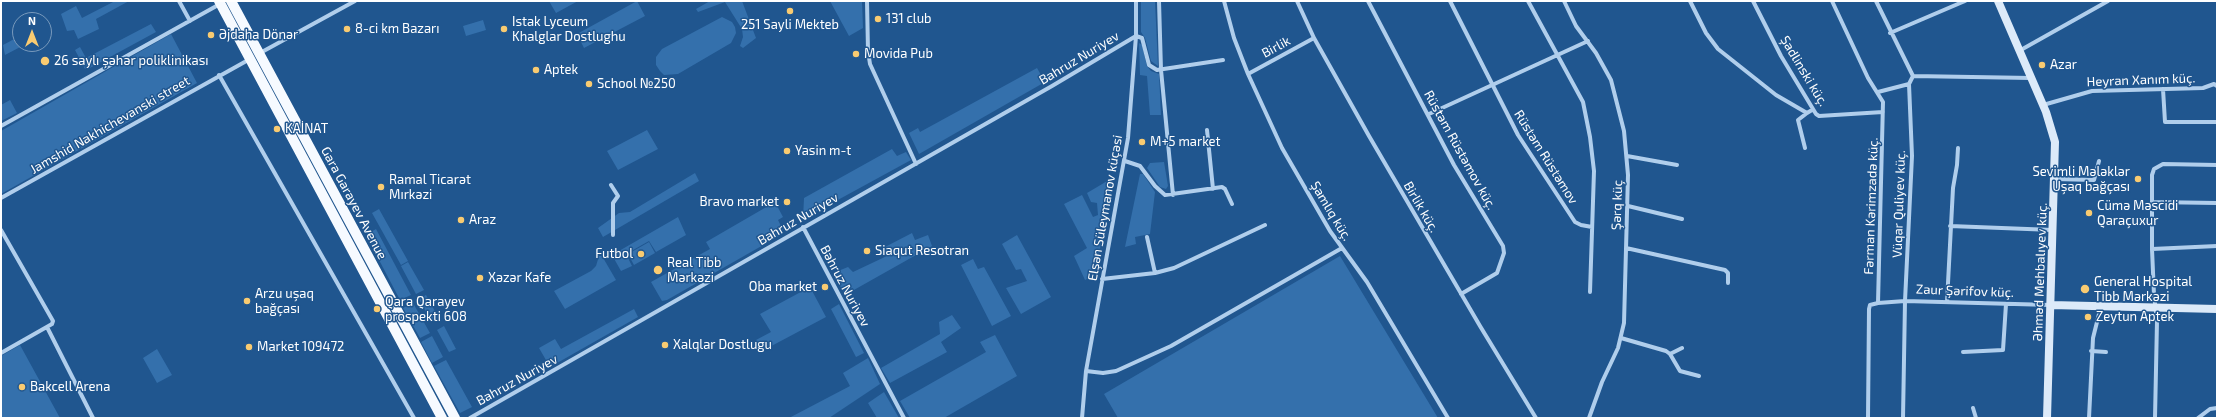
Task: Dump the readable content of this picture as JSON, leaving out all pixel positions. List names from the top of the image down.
{
  "streets": {
    "main road": ["Gara Garayev Avenue"],
    "street": [
      "Birlik",
      "Bahruz Nuriyev",
      "Şadlinski küç.",
      "Heyran Xanım küç.",
      "Jamshid Nakhichevanski street",
      "Rüstəm Rüstəmov küç.",
      "Rüstəm Rüstəmov",
      "Vüqar Quliyev küç.",
      "Şərq küç",
      "Fərman Kərimzadə küç.",
      "Birlik küç.",
      "Elşən Süleymanov küçəsi",
      "Şamlıq küç.",
      "Əhməd Mehbalıyev küç.",
      "Bəhruz Nuriyev",
      "Zaur Şərifov küç."
    ]
  },
  "crossings": [
    ["Birlik", "Birlik küç."],
    ["Birlik", "Şamlıq küç."],
    ["Bahruz Nuriyev", "Elşən Süleymanov küçəsi"],
    ["Bahruz Nuriyev", "Bəhruz Nuriyev"],
    ["Şadlinski küç.", "Fərman Kərimzadə küç."],
    ["Heyran Xanım küç.", "Əhməd Mehbalıyev küç."],
    ["Jamshid Nakhichevanski street", "Gara Garayev Avenue"],
    ["Rüstəm Rüstəmov küç.", "Birlik küç."],
    ["Vüqar Quliyev küç.", "Zaur Şərifov küç."],
    ["Fərman Kərimzadə küç.", "Zaur Şərifov küç."],
    ["Əhməd Mehbalıyev küç.", "Zaur Şərifov küç."]
  ],
  "places": [
    "251 Sayli Mekteb",
    "131 club",
    "8-ci km Bazarı",
    "Istak Lyceum Khalglar Dostlughu",
    "Әjdaha Dönәr",
    "Movida Pub",
    "26 saylı şəhər poliklinikası",
    "Azar",
    "Aptek",
    "School №250",
    "KAİNAT",
    "М+5 market",
    "Yasin m-t",
    "Sevimli Mələklər Uşaq bağçası",
    "Ramal Ticarət Mırkəzi",
    "Bravo market",
    "Cümə Məscidi Qaraçuxur",
    "Araz",
    "Siaqut Resotran",
    "Futbol",
    "Real Tibb Mərkəzi",
    "Xəzər Kafe",
    "Oba market",
    "General Hospital Tibb Mərkəzi",
    "Arzu uşaq bağçası",
    "Qara Qarayev prospekti 608",
    "Zeytun Aptek",
    "Xalqlar Dostlugu",
    "Market 109472",
    "Bakcell Arena"
  ],
  "north": "top"
}
